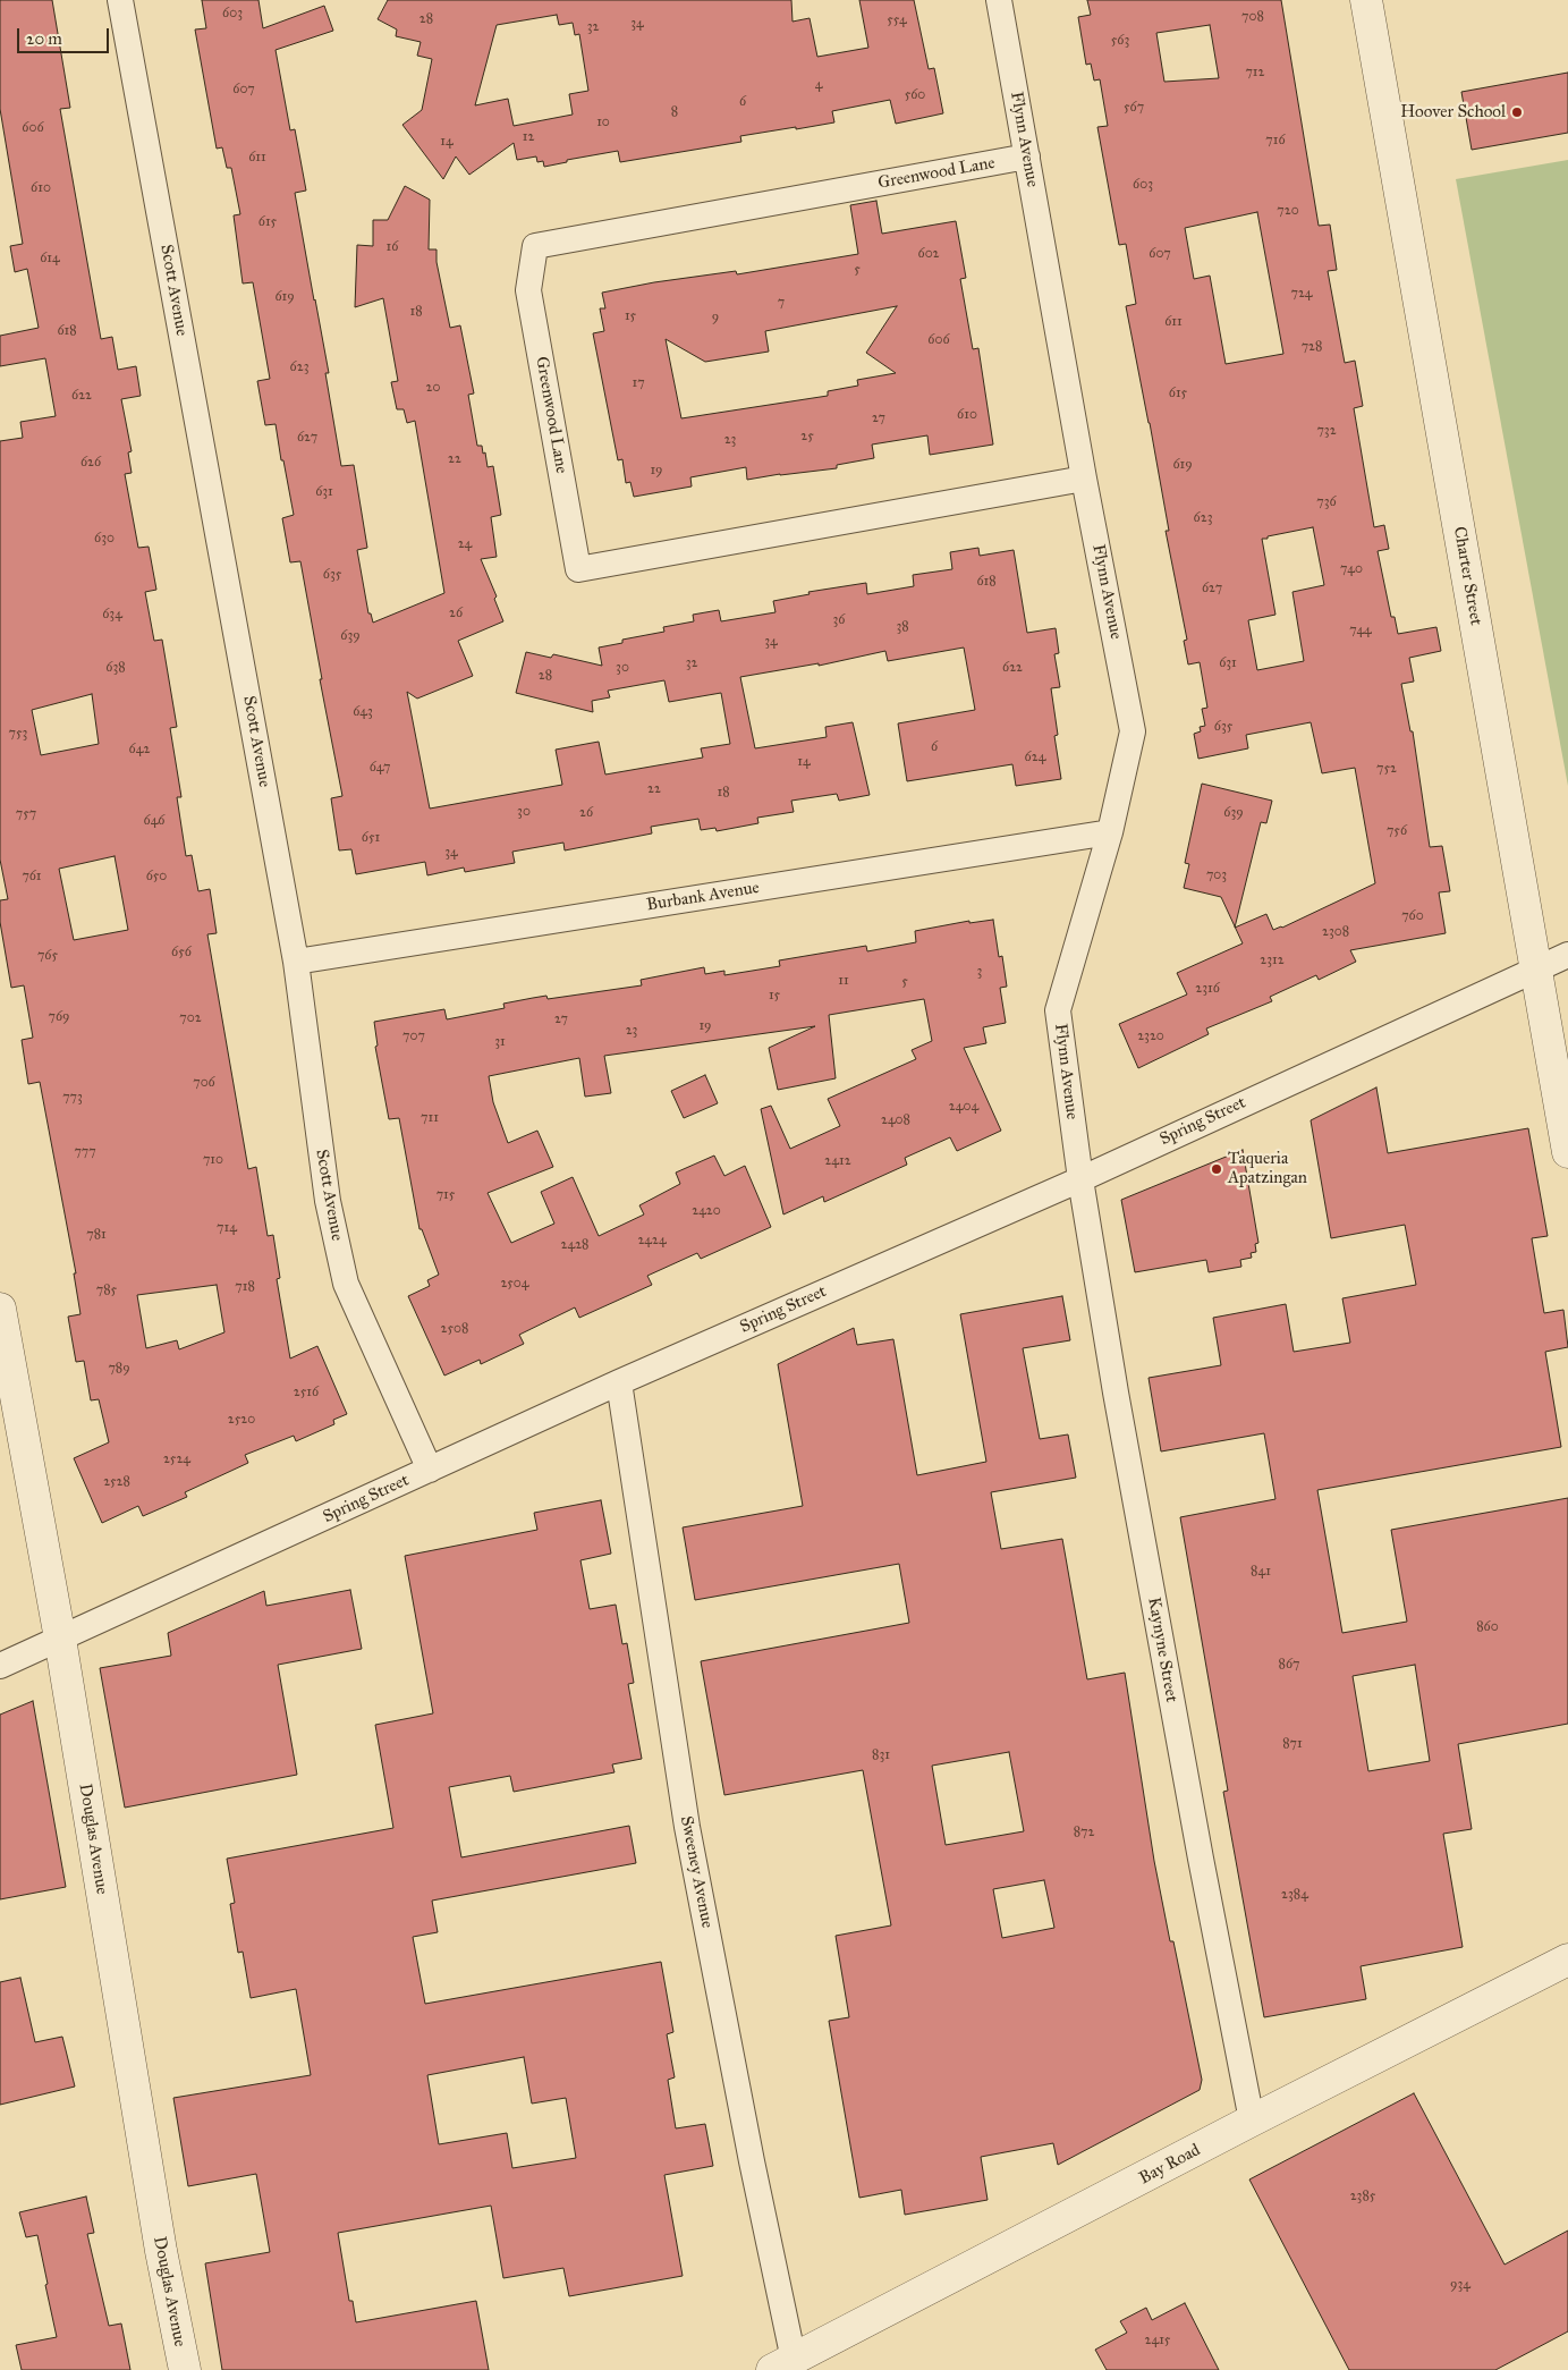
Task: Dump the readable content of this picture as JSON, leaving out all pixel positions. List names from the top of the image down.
{
  "streets": {
    "street": [
      "Flynn Avenue",
      "Greenwood Lane",
      "Scott Avenue",
      "Charter Street",
      "Burbank Avenue",
      "Spring Street",
      "Kaynyne Street",
      "Douglas Avenue",
      "Sweeney Avenue",
      "Bay Road"
    ]
  },
  "crossings": [
    ["Flynn Avenue", "Greenwood Lane"],
    ["Flynn Avenue", "Burbank Avenue"],
    ["Flynn Avenue", "Spring Street"],
    ["Flynn Avenue", "Kaynyne Street"],
    ["Scott Avenue", "Burbank Avenue"],
    ["Scott Avenue", "Spring Street"],
    ["Charter Street", "Spring Street"],
    ["Spring Street", "Kaynyne Street"],
    ["Spring Street", "Douglas Avenue"],
    ["Spring Street", "Sweeney Avenue"],
    ["Kaynyne Street", "Bay Road"],
    ["Sweeney Avenue", "Bay Road"]
  ],
  "places": ["Hoover School", "Taqueria Apatzingan"],
  "house_numbers": [
    "603",
    "708",
    "28",
    "554",
    "34",
    "32",
    "563",
    "712",
    "4",
    "607",
    "560",
    "6",
    "567",
    "8",
    "10",
    "606",
    "12",
    "716",
    "14",
    "611",
    "603",
    "610",
    "720",
    "615",
    "16",
    "602",
    "607",
    "614",
    "5",
    "724",
    "619",
    "7",
    "18",
    "15",
    "9",
    "611",
    "618",
    "606",
    "728",
    "623",
    "17",
    "20",
    "615",
    "622",
    "610",
    "27",
    "732",
    "25",
    "627",
    "23",
    "22",
    "626",
    "619",
    "19",
    "631",
    "736",
    "623",
    "630",
    "24",
    "740",
    "635",
    "618",
    "627",
    "26",
    "634",
    "36",
    "38",
    "744",
    "639",
    "34",
    "32",
    "631",
    "638",
    "30",
    "622",
    "28",
    "643",
    "635",
    "753",
    "6",
    "642",
    "624",
    "14",
    "647",
    "752",
    "22",
    "18",
    "30",
    "26",
    "639",
    "757",
    "646",
    "756",
    "651",
    "34",
    "703",
    "761",
    "650",
    "760",
    "2308",
    "656",
    "765",
    "2312",
    "3",
    "11",
    "5",
    "2316",
    "15",
    "769",
    "702",
    "27",
    "19",
    "23",
    "707",
    "2320",
    "31",
    "706",
    "773",
    "2404",
    "711",
    "2408",
    "777",
    "710",
    "2412",
    "715",
    "2420",
    "714",
    "781",
    "2424",
    "2428",
    "2504",
    "718",
    "785",
    "2508",
    "789",
    "2516",
    "2520",
    "2524",
    "2528",
    "841",
    "860",
    "867",
    "871",
    "831",
    "872",
    "2384",
    "2385",
    "934",
    "2415"
  ],
  "scale_bar": "20 m"
}
